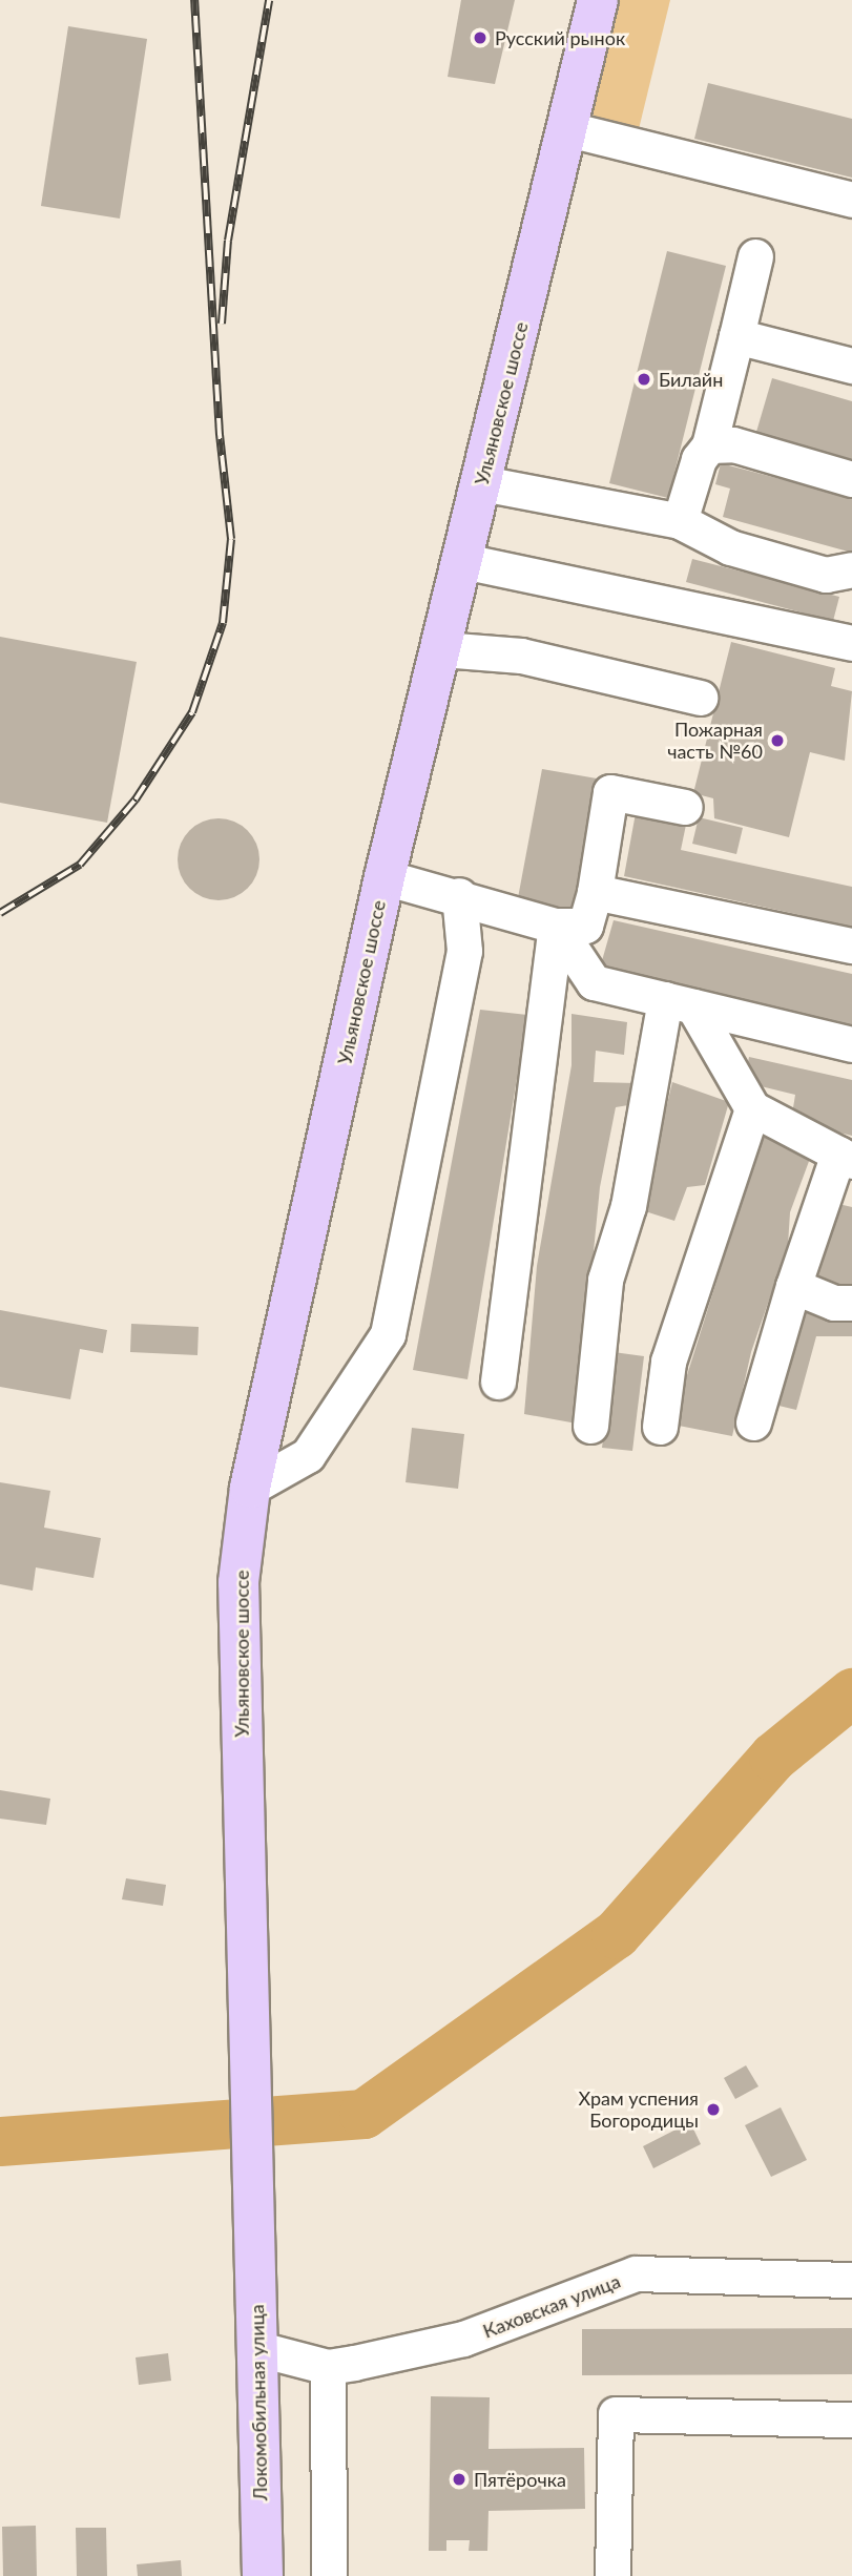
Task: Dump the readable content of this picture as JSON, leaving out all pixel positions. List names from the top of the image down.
{
  "streets": {
    "main road": ["Ульяновское шоссе", "Локомобильная улица"],
    "street": ["Каховская улица"]
  },
  "crossings": [
    ["Ульяновское шоссе", "Локомобильная улица"],
    ["Каховская улица", "Локомобильная улица"]
  ],
  "places": [
    "Русский рынок",
    "Билайн",
    "Пожарная часть №60",
    "Храм успения Богородицы",
    "Пятёрочка"
  ]
}
